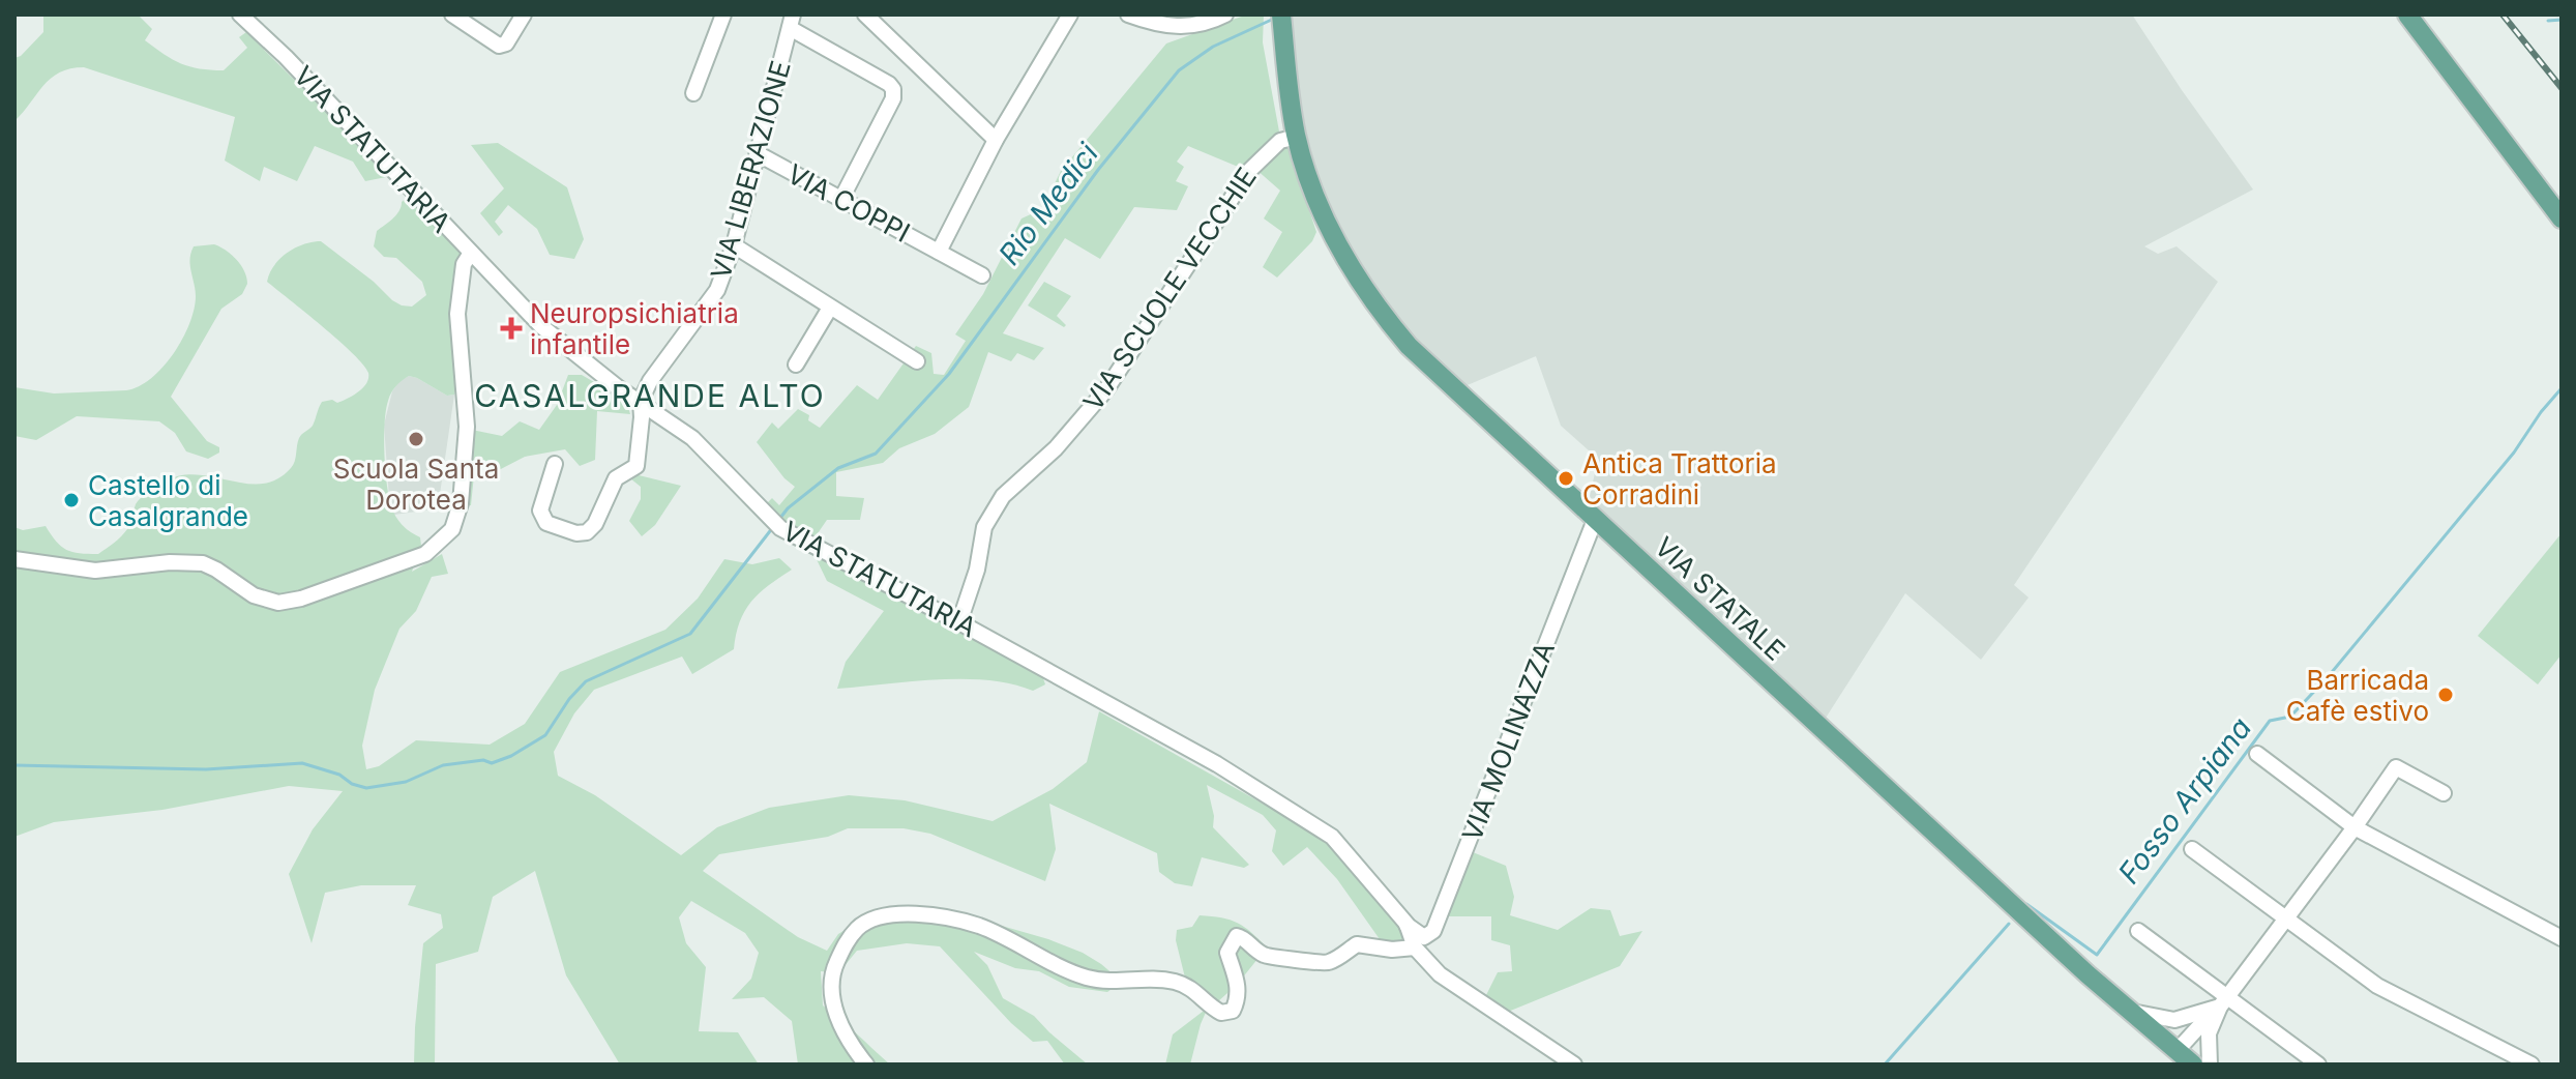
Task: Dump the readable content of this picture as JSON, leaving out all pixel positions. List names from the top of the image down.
{
  "streets": {
    "main road": ["VIA STATALE"],
    "street": [
      "VIA STATUTARIA",
      "VIA LIBERAZIONE",
      "VIA COPPI",
      "VIA SCUOLE VECCHIE",
      "VIA MOLINAZZA"
    ]
  },
  "crossings": [
    ["VIA STATUTARIA", "VIA LIBERAZIONE"],
    ["VIA STATUTARIA", "VIA SCUOLE VECCHIE"],
    ["VIA STATUTARIA", "VIA MOLINAZZA"],
    ["VIA LIBERAZIONE", "VIA COPPI"],
    ["VIA SCUOLE VECCHIE", "VIA STATALE"],
    ["VIA STATALE", "VIA MOLINAZZA"]
  ],
  "districts": ["CASALGRANDE ALTO"],
  "water": ["Rio Medici", "Fosso Arpiana"],
  "places": {
    "health": ["Neuropsichiatria infantile"],
    "other": [
      "Scuola Santa Dorotea",
      "Antica Trattoria Corradini",
      "Castello di Casalgrande",
      "Barricada Cafè estivo"
    ]
  }
}
